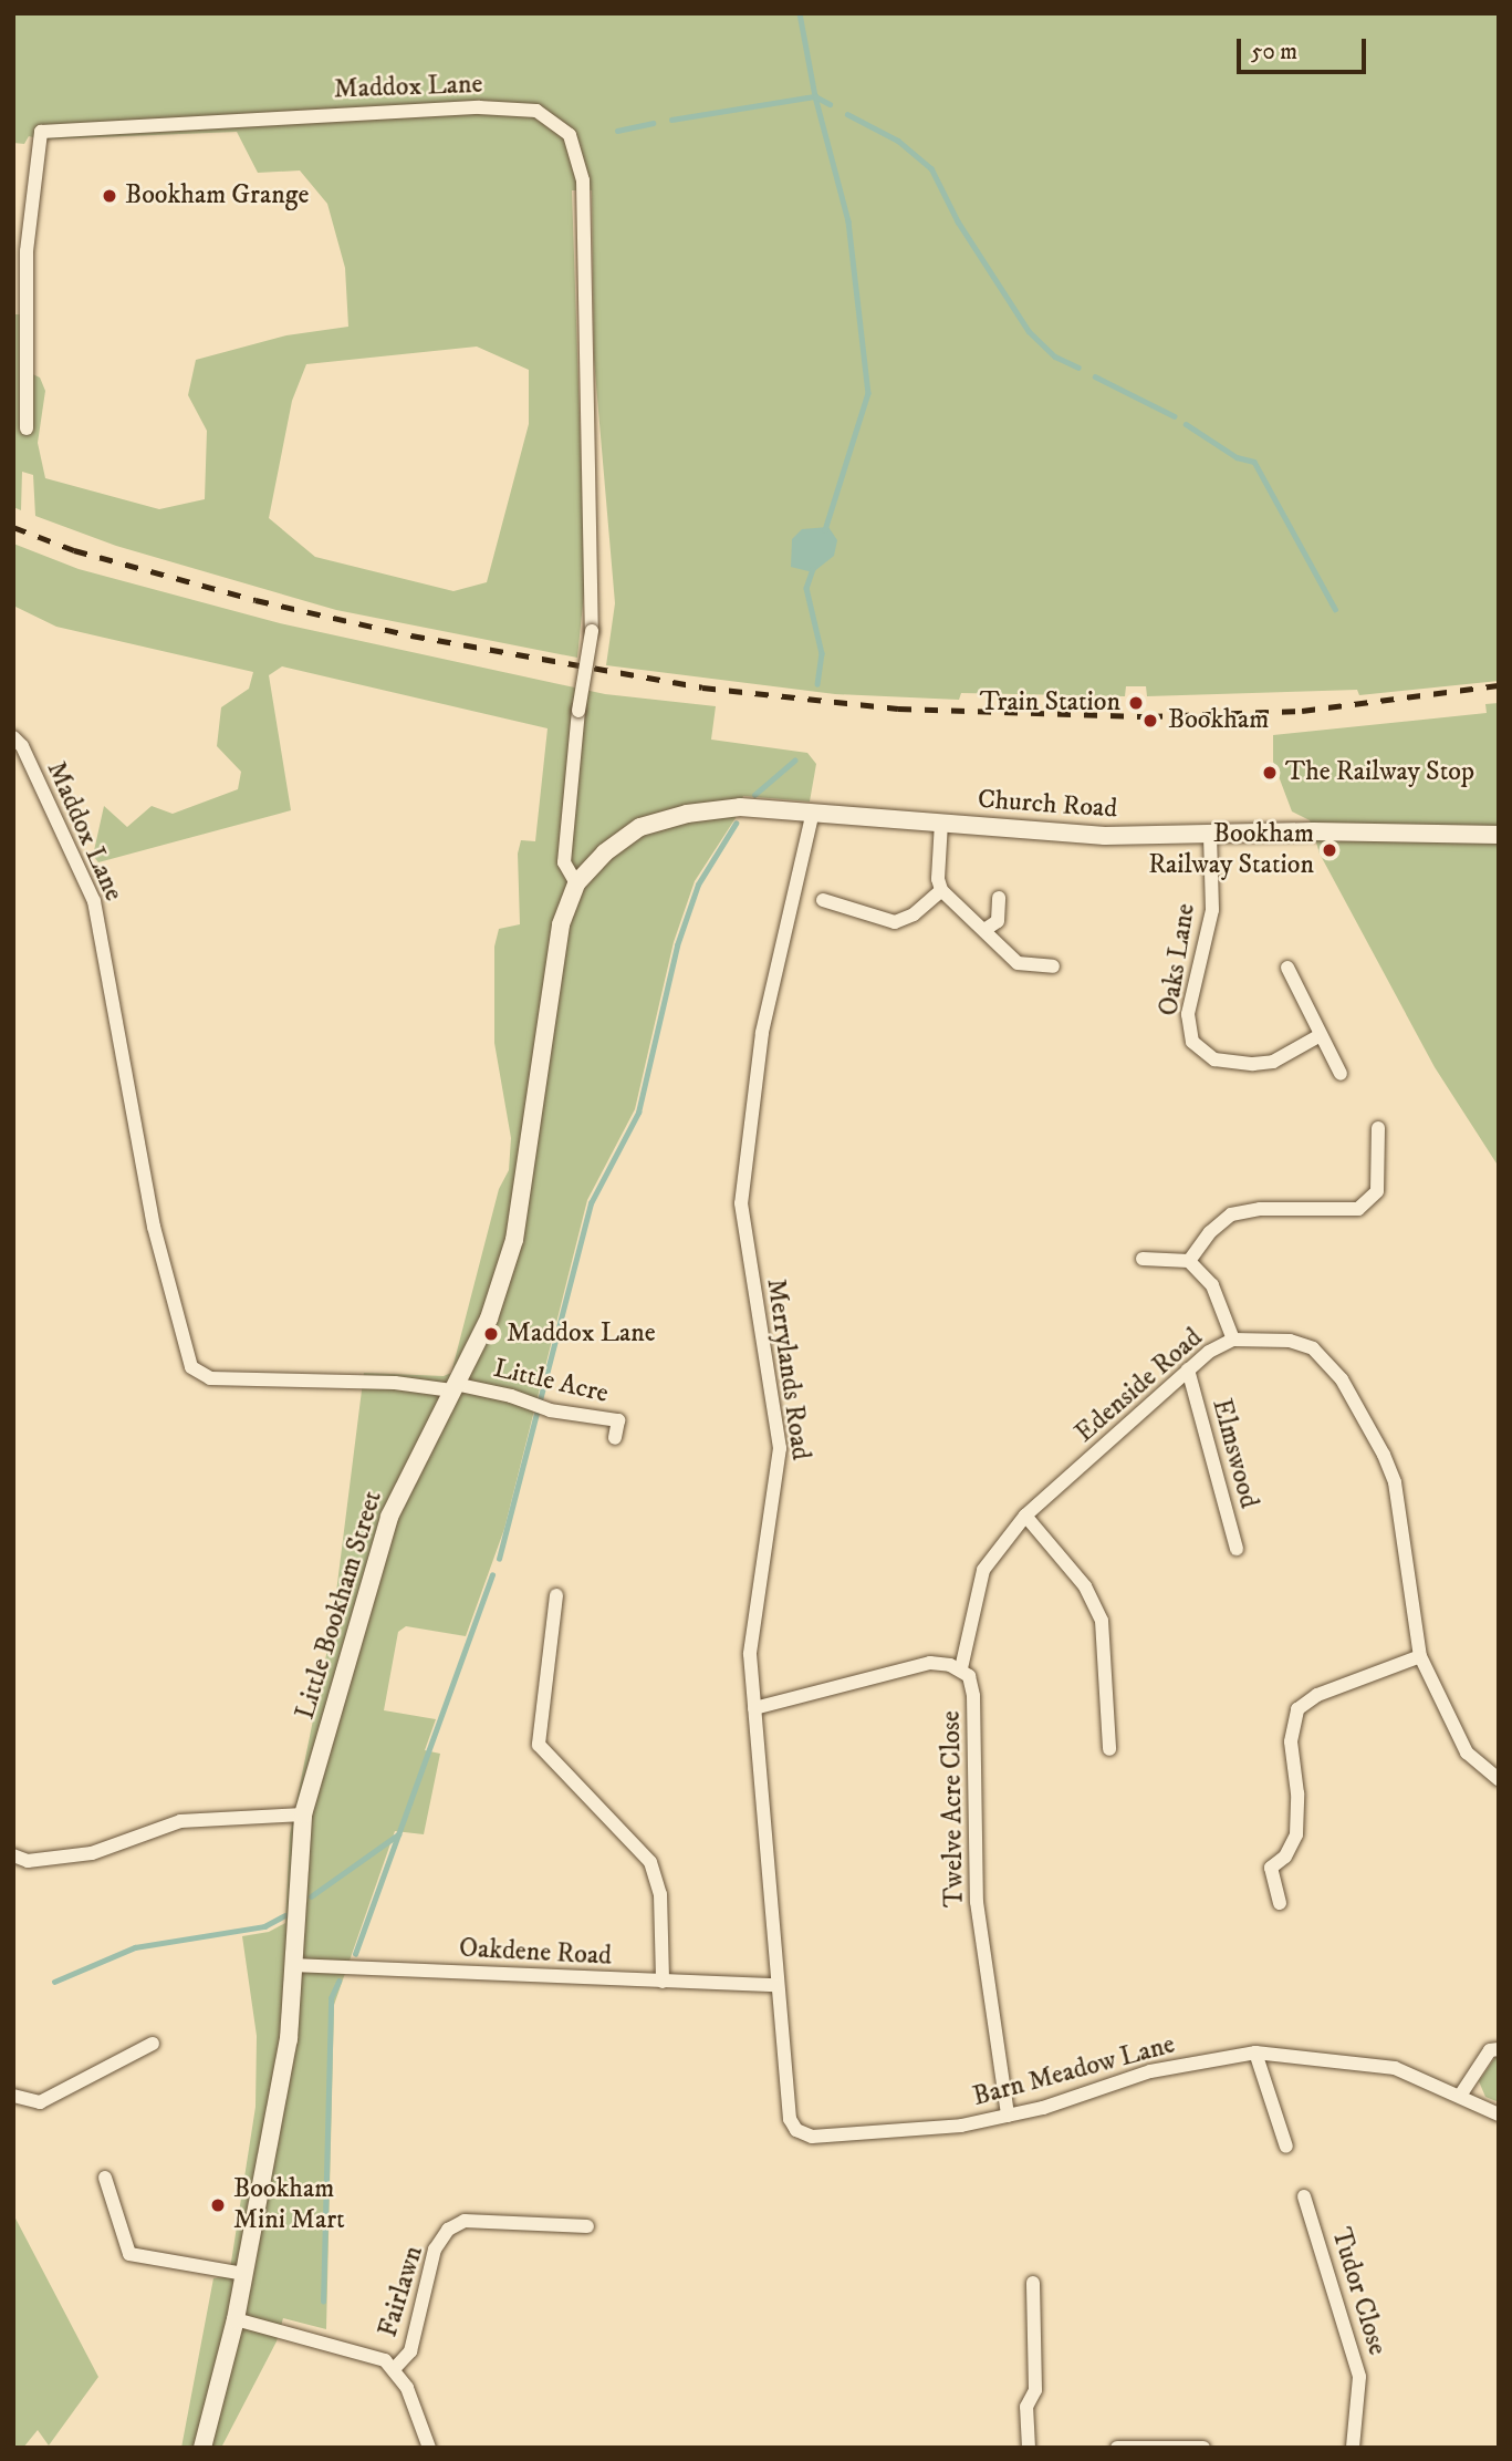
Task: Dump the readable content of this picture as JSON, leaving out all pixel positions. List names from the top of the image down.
{
  "streets": {
    "street": [
      "Maddox Lane",
      "Church Road",
      "Oaks Lane",
      "Merrylands Road",
      "Little Acre",
      "Edenside Road",
      "Elmswood",
      "Little Bookham Street",
      "Twelve Acre Close",
      "Oakdene Road",
      "Barn Meadow Lane",
      "Fairlawn",
      "Tudor Close"
    ]
  },
  "crossings": [
    ["Maddox Lane", "Little Acre"],
    ["Maddox Lane", "Little Bookham Street"],
    ["Church Road", "Oaks Lane"],
    ["Church Road", "Merrylands Road"],
    ["Church Road", "Little Bookham Street"],
    ["Merrylands Road", "Oakdene Road"],
    ["Merrylands Road", "Barn Meadow Lane"],
    ["Little Acre", "Little Bookham Street"],
    ["Edenside Road", "Elmswood"],
    ["Edenside Road", "Twelve Acre Close"],
    ["Little Bookham Street", "Oakdene Road"],
    ["Twelve Acre Close", "Barn Meadow Lane"],
    ["Oakdene Road", "Barn Meadow Lane"]
  ],
  "places": [
    "Bookham Grange",
    "Train Station",
    "Bookham",
    "The Railway Stop",
    "Bookham Railway Station",
    "Maddox Lane",
    "Bookham Mini Mart"
  ],
  "scale_bar": "50 m"
}
